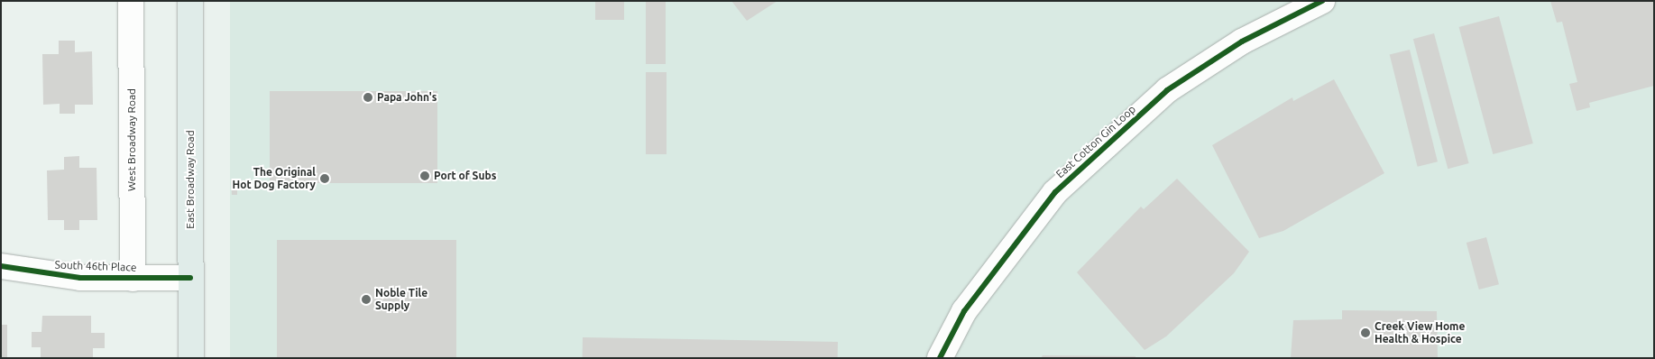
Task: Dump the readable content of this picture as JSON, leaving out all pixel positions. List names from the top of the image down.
{
  "streets": {
    "main road": ["East Broadway Road"],
    "street": ["West Broadway Road", "East Cotton Gin Loop", "South 46th Place"]
  },
  "crossings": [
    ["West Broadway Road", "South 46th Place"],
    ["East Broadway Road", "South 46th Place"]
  ],
  "places": [
    "Papa John's",
    "Port of Subs",
    "The Original Hot Dog Factory",
    "Noble Tile Supply",
    "Creek View Home Health & Hospice"
  ]
}
